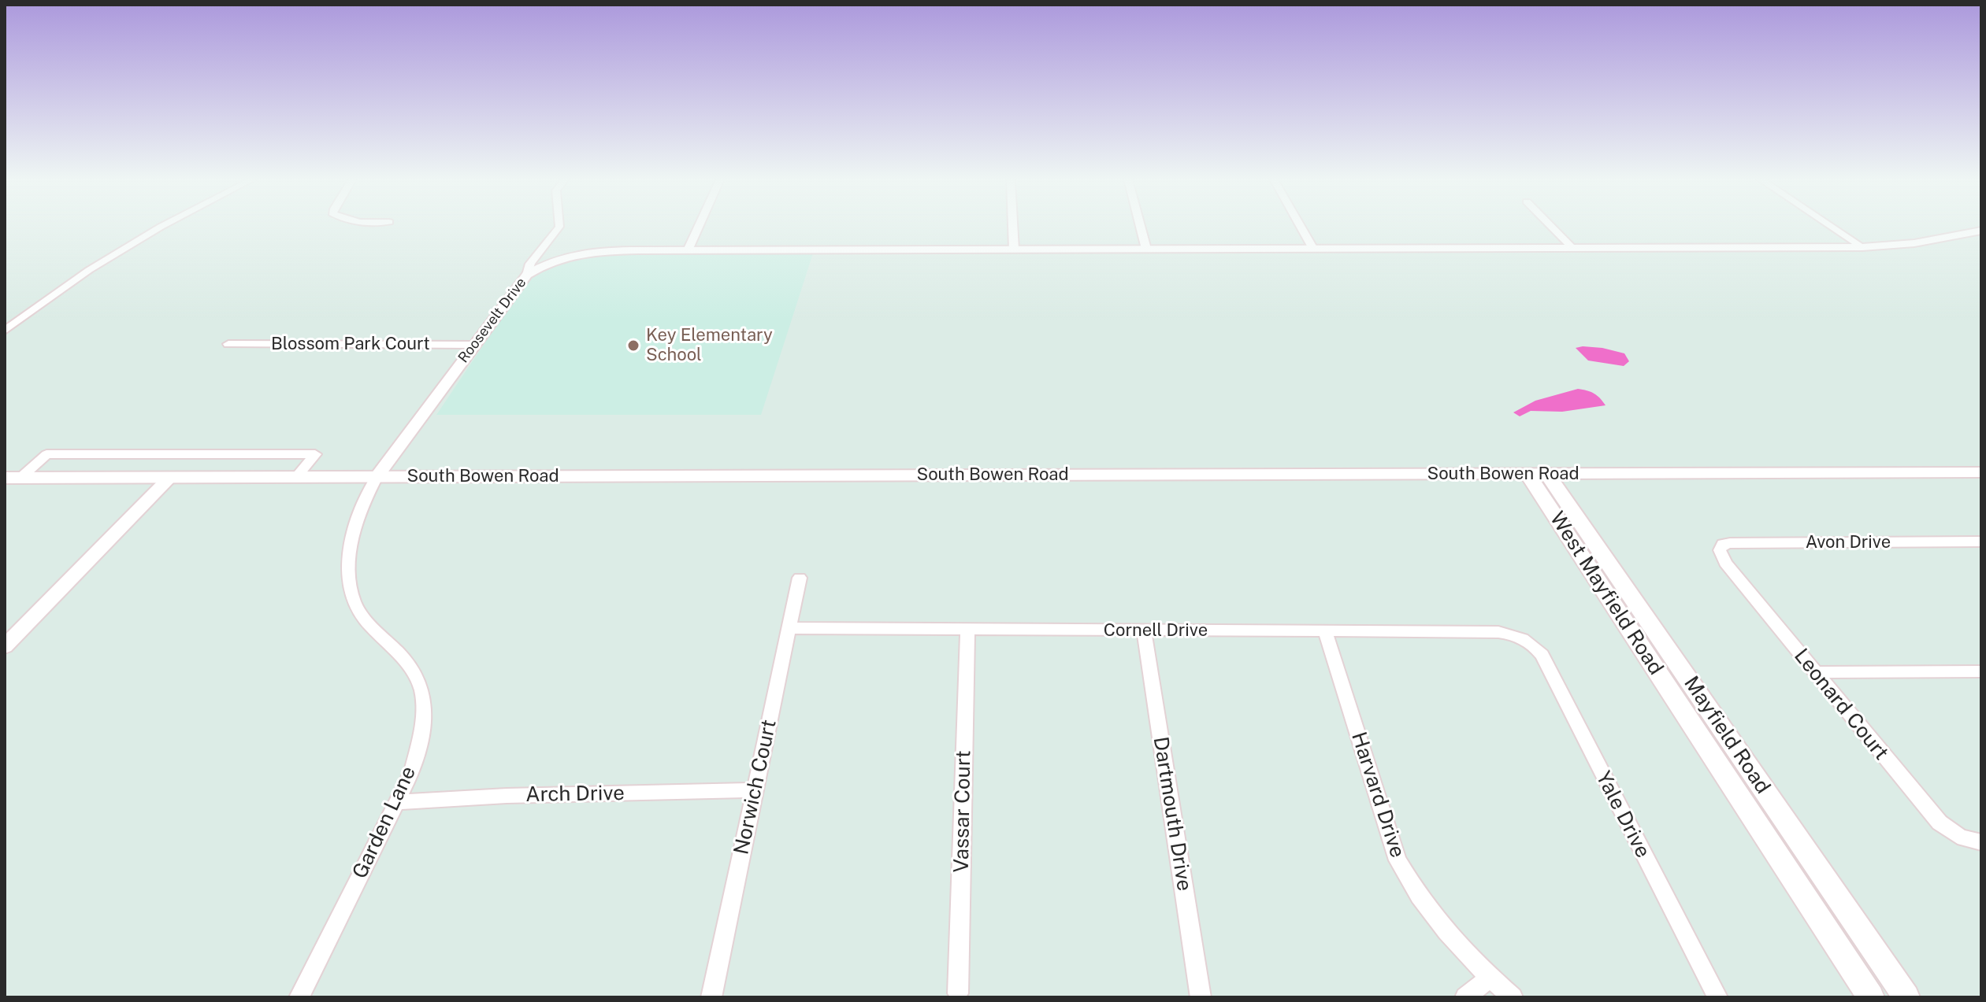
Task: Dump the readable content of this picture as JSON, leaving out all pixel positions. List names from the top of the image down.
{
  "streets": {
    "main road": ["South Bowen Road", "West Mayfield Road", "Mayfield Road"],
    "street": [
      "Roosevelt Drive",
      "Blossom Park Court",
      "Avon Drive",
      "Cornell Drive",
      "Leonard Court",
      "Norwich Court",
      "Arch Drive",
      "Harvard Drive",
      "Vassar Court",
      "Dartmouth Drive",
      "Yale Drive",
      "Garden Lane"
    ]
  },
  "crossings": [
    ["Roosevelt Drive", "Blossom Park Court"],
    ["Roosevelt Drive", "South Bowen Road"],
    ["Roosevelt Drive", "Garden Lane"],
    ["South Bowen Road", "West Mayfield Road"],
    ["South Bowen Road", "Mayfield Road"],
    ["South Bowen Road", "Garden Lane"],
    ["Avon Drive", "Leonard Court"],
    ["West Mayfield Road", "Mayfield Road"],
    ["Cornell Drive", "Norwich Court"],
    ["Cornell Drive", "Harvard Drive"],
    ["Cornell Drive", "Vassar Court"],
    ["Cornell Drive", "Dartmouth Drive"],
    ["Cornell Drive", "Yale Drive"],
    ["Norwich Court", "Arch Drive"],
    ["Arch Drive", "Garden Lane"]
  ],
  "places": ["Key Elementary School"]
}
